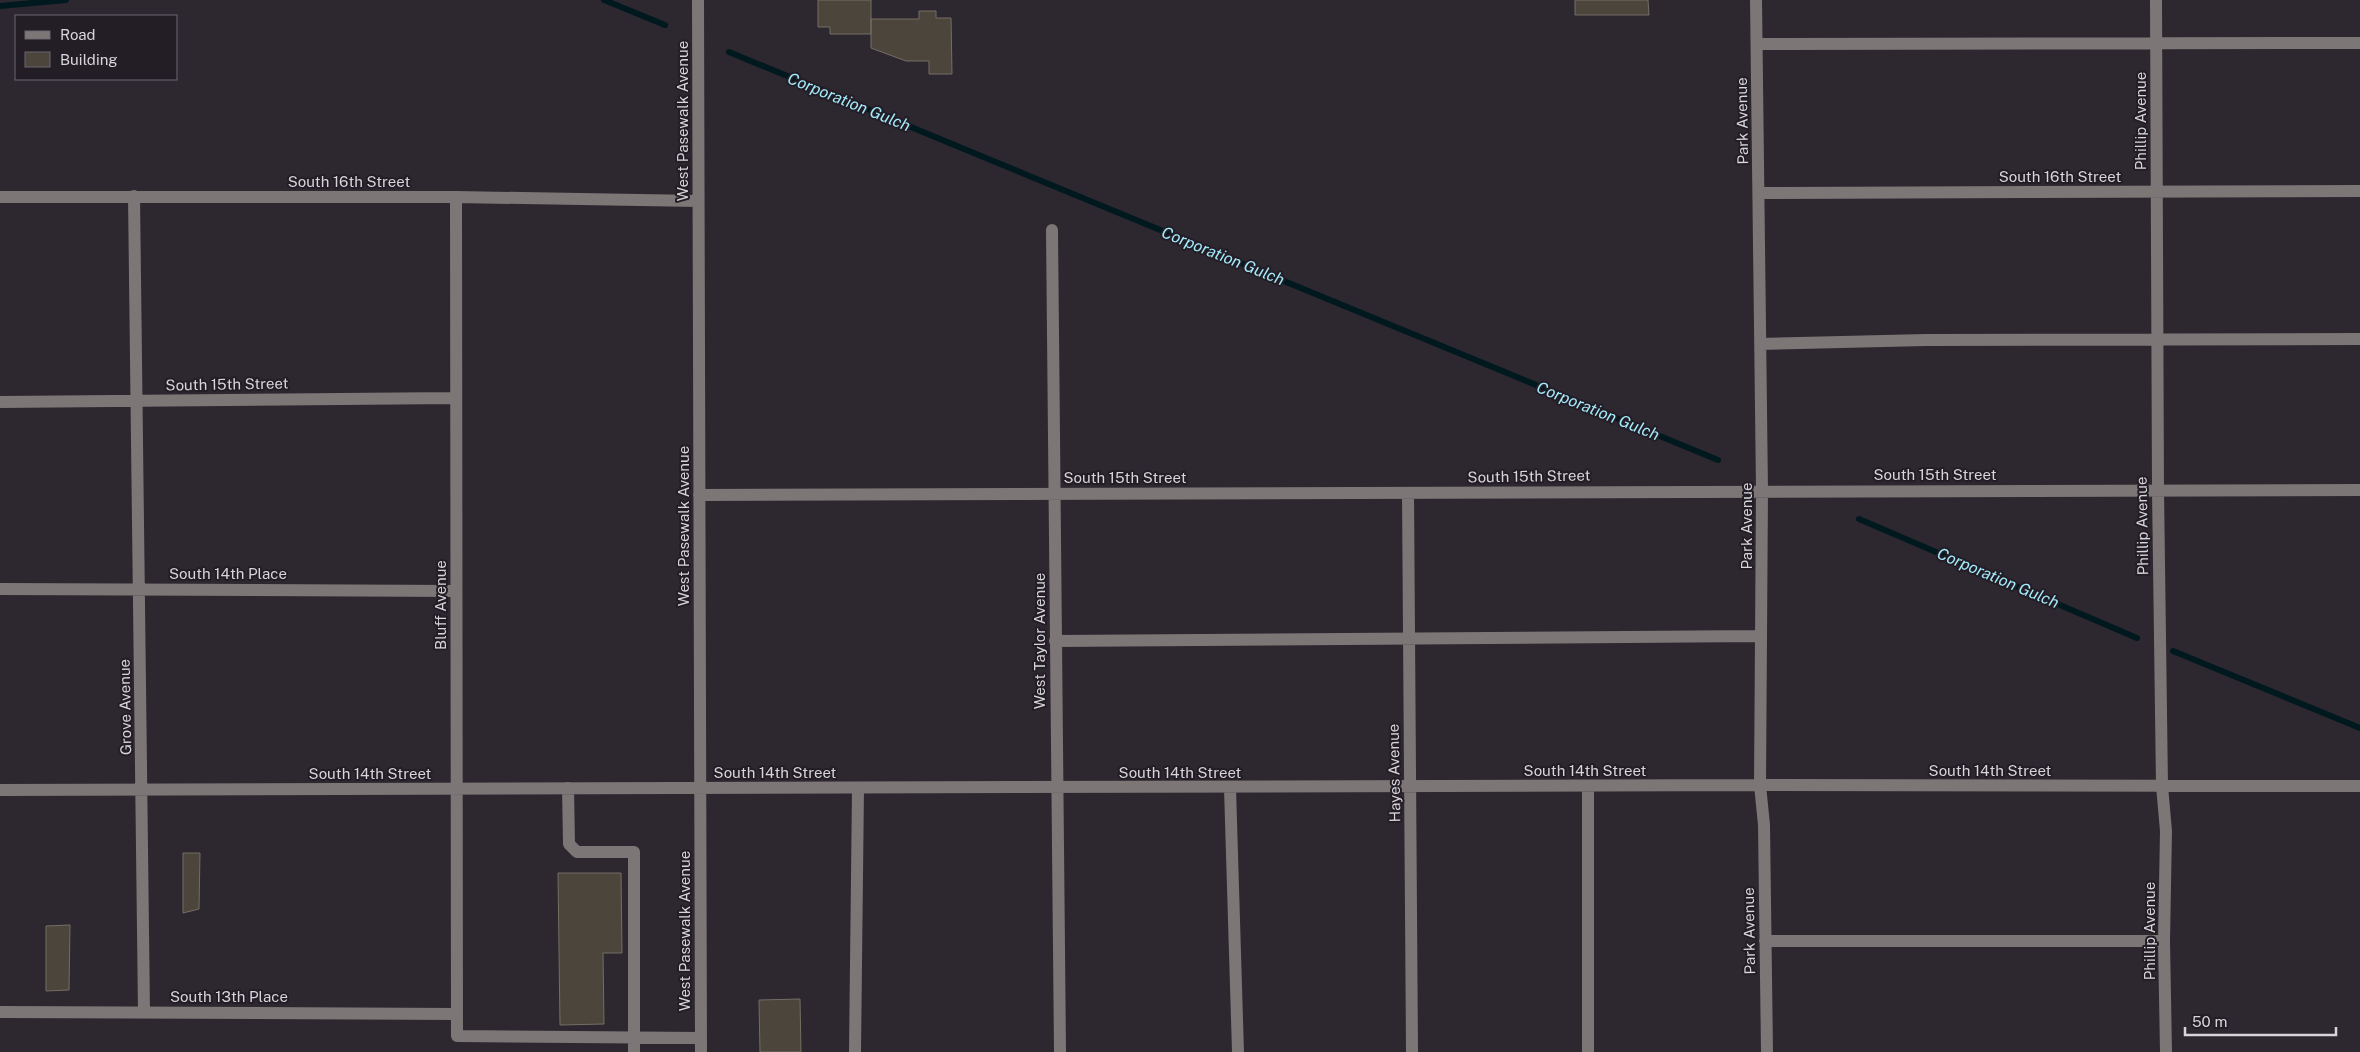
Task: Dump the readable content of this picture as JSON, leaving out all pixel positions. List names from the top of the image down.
{
  "streets": {
    "street": [
      "West Pasewalk Avenue",
      "Park Avenue",
      "Phillip Avenue",
      "South 16th Street",
      "South 15th Street",
      "South 14th Place",
      "Bluff Avenue",
      "West Taylor Avenue",
      "Grove Avenue",
      "South 14th Street",
      "Hayes Avenue",
      "South 13th Place"
    ]
  },
  "crossings": [
    ["West Pasewalk Avenue", "South 16th Street"],
    ["West Pasewalk Avenue", "South 15th Street"],
    ["West Pasewalk Avenue", "South 14th Street"],
    ["Park Avenue", "South 16th Street"],
    ["Park Avenue", "South 15th Street"],
    ["Park Avenue", "South 14th Street"],
    ["Phillip Avenue", "South 16th Street"],
    ["Phillip Avenue", "South 15th Street"],
    ["Phillip Avenue", "South 14th Street"],
    ["South 16th Street", "Bluff Avenue"],
    ["South 16th Street", "Grove Avenue"],
    ["South 15th Street", "Bluff Avenue"],
    ["South 15th Street", "West Taylor Avenue"],
    ["South 15th Street", "Grove Avenue"],
    ["South 15th Street", "Hayes Avenue"],
    ["South 14th Place", "Bluff Avenue"],
    ["South 14th Place", "Grove Avenue"],
    ["Bluff Avenue", "South 14th Street"],
    ["Bluff Avenue", "South 13th Place"],
    ["West Taylor Avenue", "South 14th Street"],
    ["Grove Avenue", "South 14th Street"],
    ["Grove Avenue", "South 13th Place"],
    ["South 14th Street", "Hayes Avenue"]
  ],
  "water": ["Corporation Gulch"],
  "legend": ["Road", "Building"],
  "scale_bar": "50 m"
}
